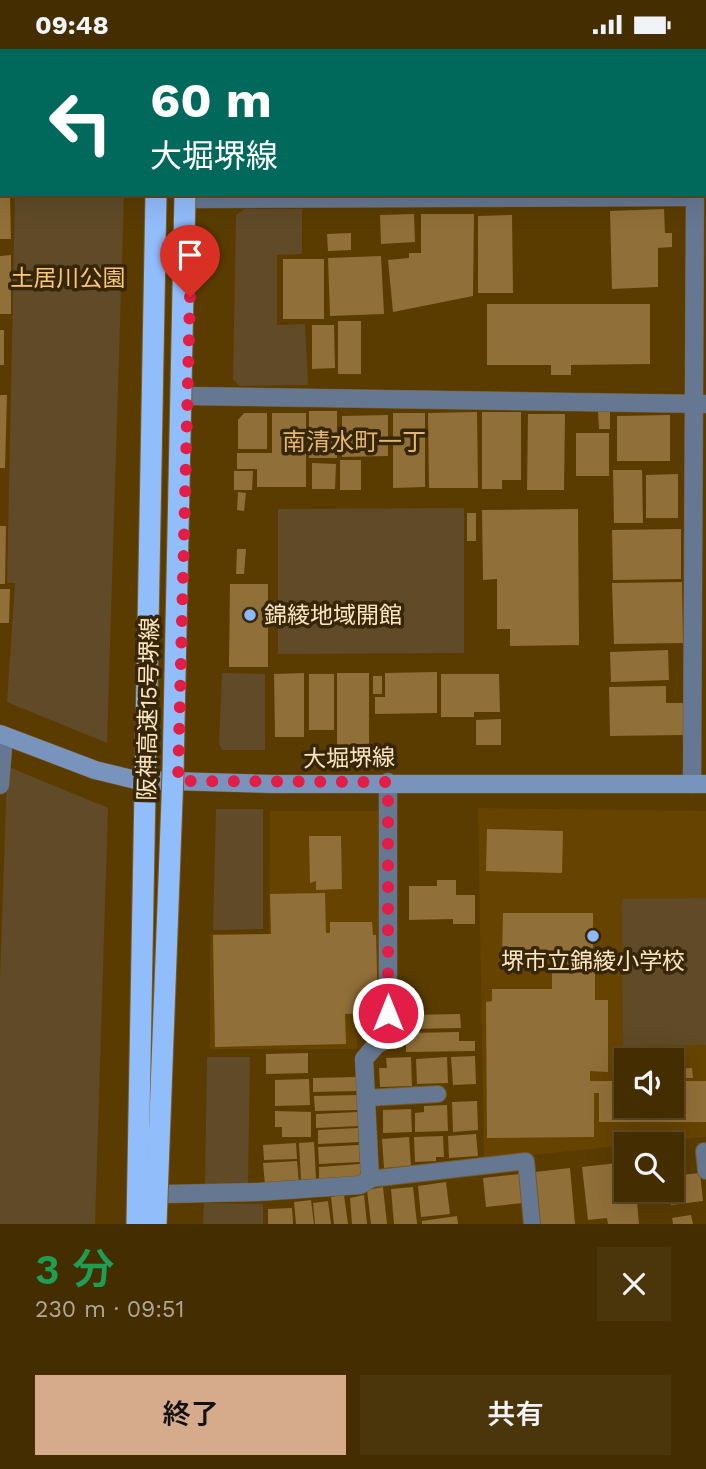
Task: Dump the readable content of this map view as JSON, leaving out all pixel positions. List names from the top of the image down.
{
  "streets": {
    "highway": ["阪神高速15号堺線"],
    "street": ["大堀堺線"]
  },
  "districts": ["南清水町一丁"],
  "parks": ["土居川公園"],
  "places": ["錦綾地域開館", "堺市立錦綾小学校"],
  "page": {
    "status": "09:48",
    "turn": ["60 m", "大堀堺線"],
    "heading": ["3 分", "230 m · 09:51"],
    "buttons": ["終了", "共有"]
  }
}
